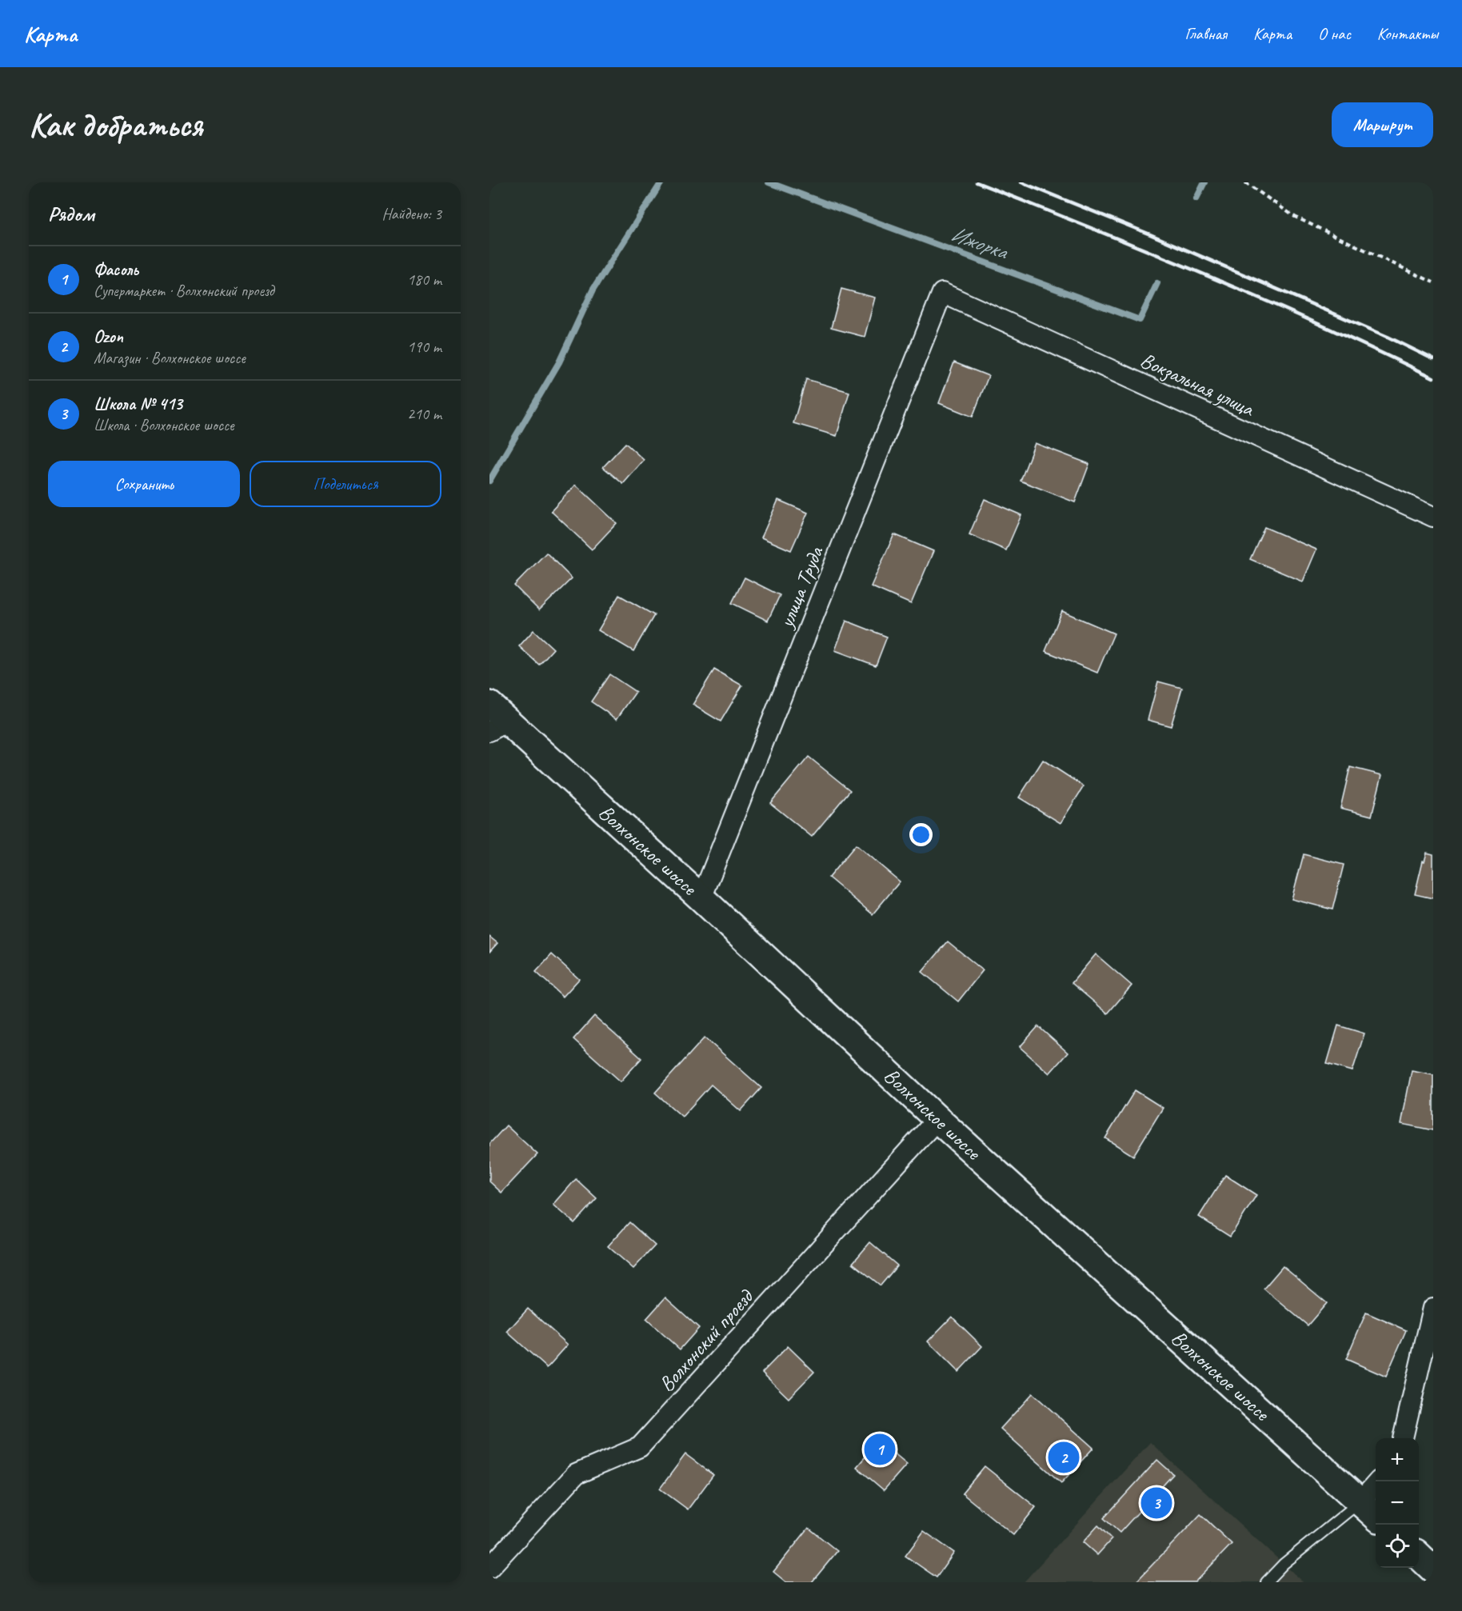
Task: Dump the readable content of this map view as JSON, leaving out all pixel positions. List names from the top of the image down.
{
  "streets": {
    "street": [
      "Вокзальная улица",
      "улица Труда",
      "Волхонское шоссе",
      "Волхонский проезд"
    ]
  },
  "crossings": [
    ["Вокзальная улица", "улица Труда"],
    ["улица Труда", "Волхонское шоссе"],
    ["Волхонское шоссе", "Волхонский проезд"]
  ],
  "water": ["Ижорка"],
  "page": {
    "header": "Карта",
    "nav": [
      "Главная",
      "Карта",
      "О нас",
      "Контакты"
    ],
    "buttons": [
      "Маршрут",
      ["Сохранить", "Поделиться"]
    ],
    "title": "Как добраться",
    "heading": ["Рядом", "Найдено: 3"],
    "list": [
      {
        "mark": "1",
        "name": "Фасоль",
        "note": "Супермаркет · Волхонский проезд",
        "value": "180 m"
      },
      {
        "mark": "2",
        "name": "Ozon",
        "note": "Магазин · Волхонское шоссе",
        "value": "190 m"
      },
      {
        "mark": "3",
        "name": "Школа № 413",
        "note": "Школа · Волхонское шоссе",
        "value": "210 m"
      }
    ],
    "pins": ["1", "2", "3"],
    "map_buttons": ["+", "−"]
  }
}
